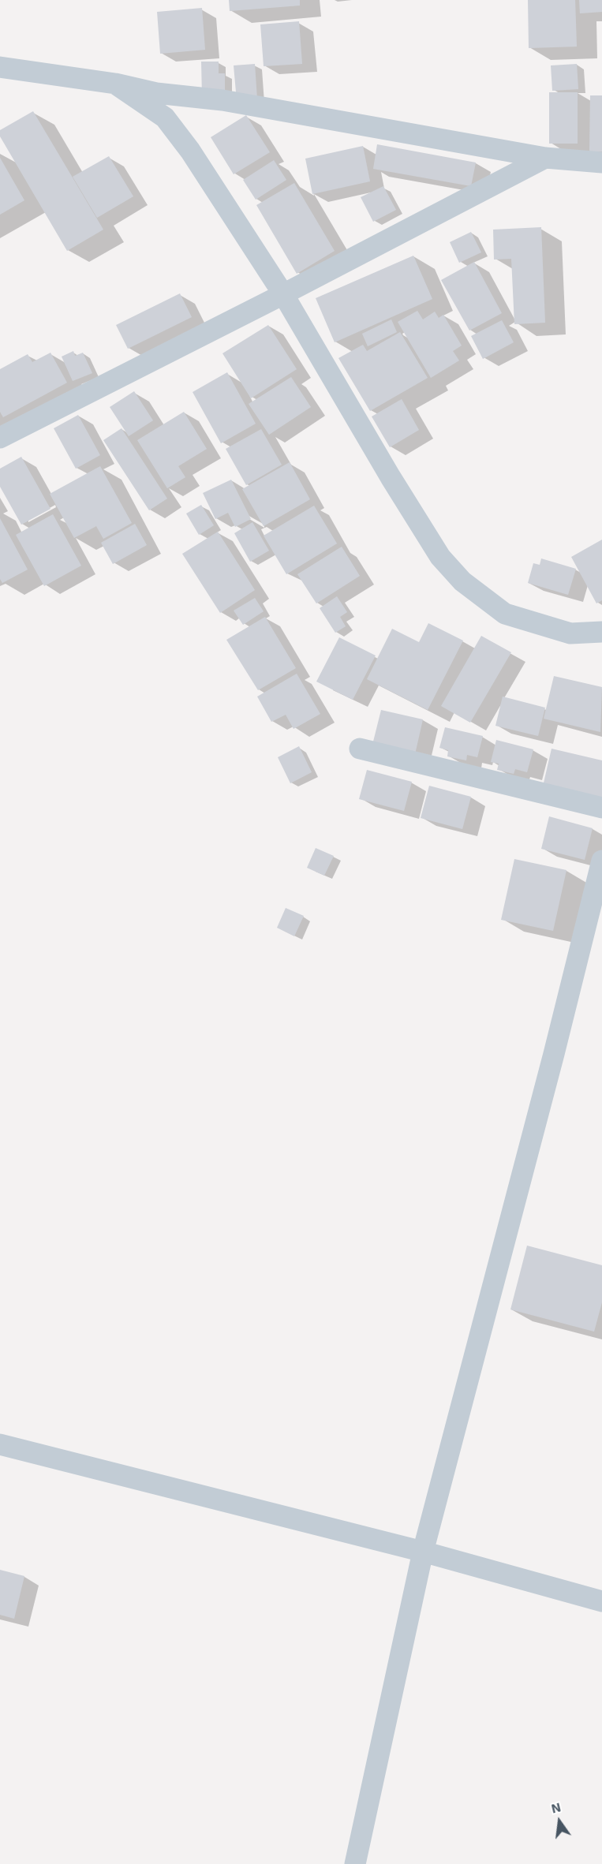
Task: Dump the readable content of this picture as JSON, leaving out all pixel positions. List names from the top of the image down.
{
  "north": "top"
}
